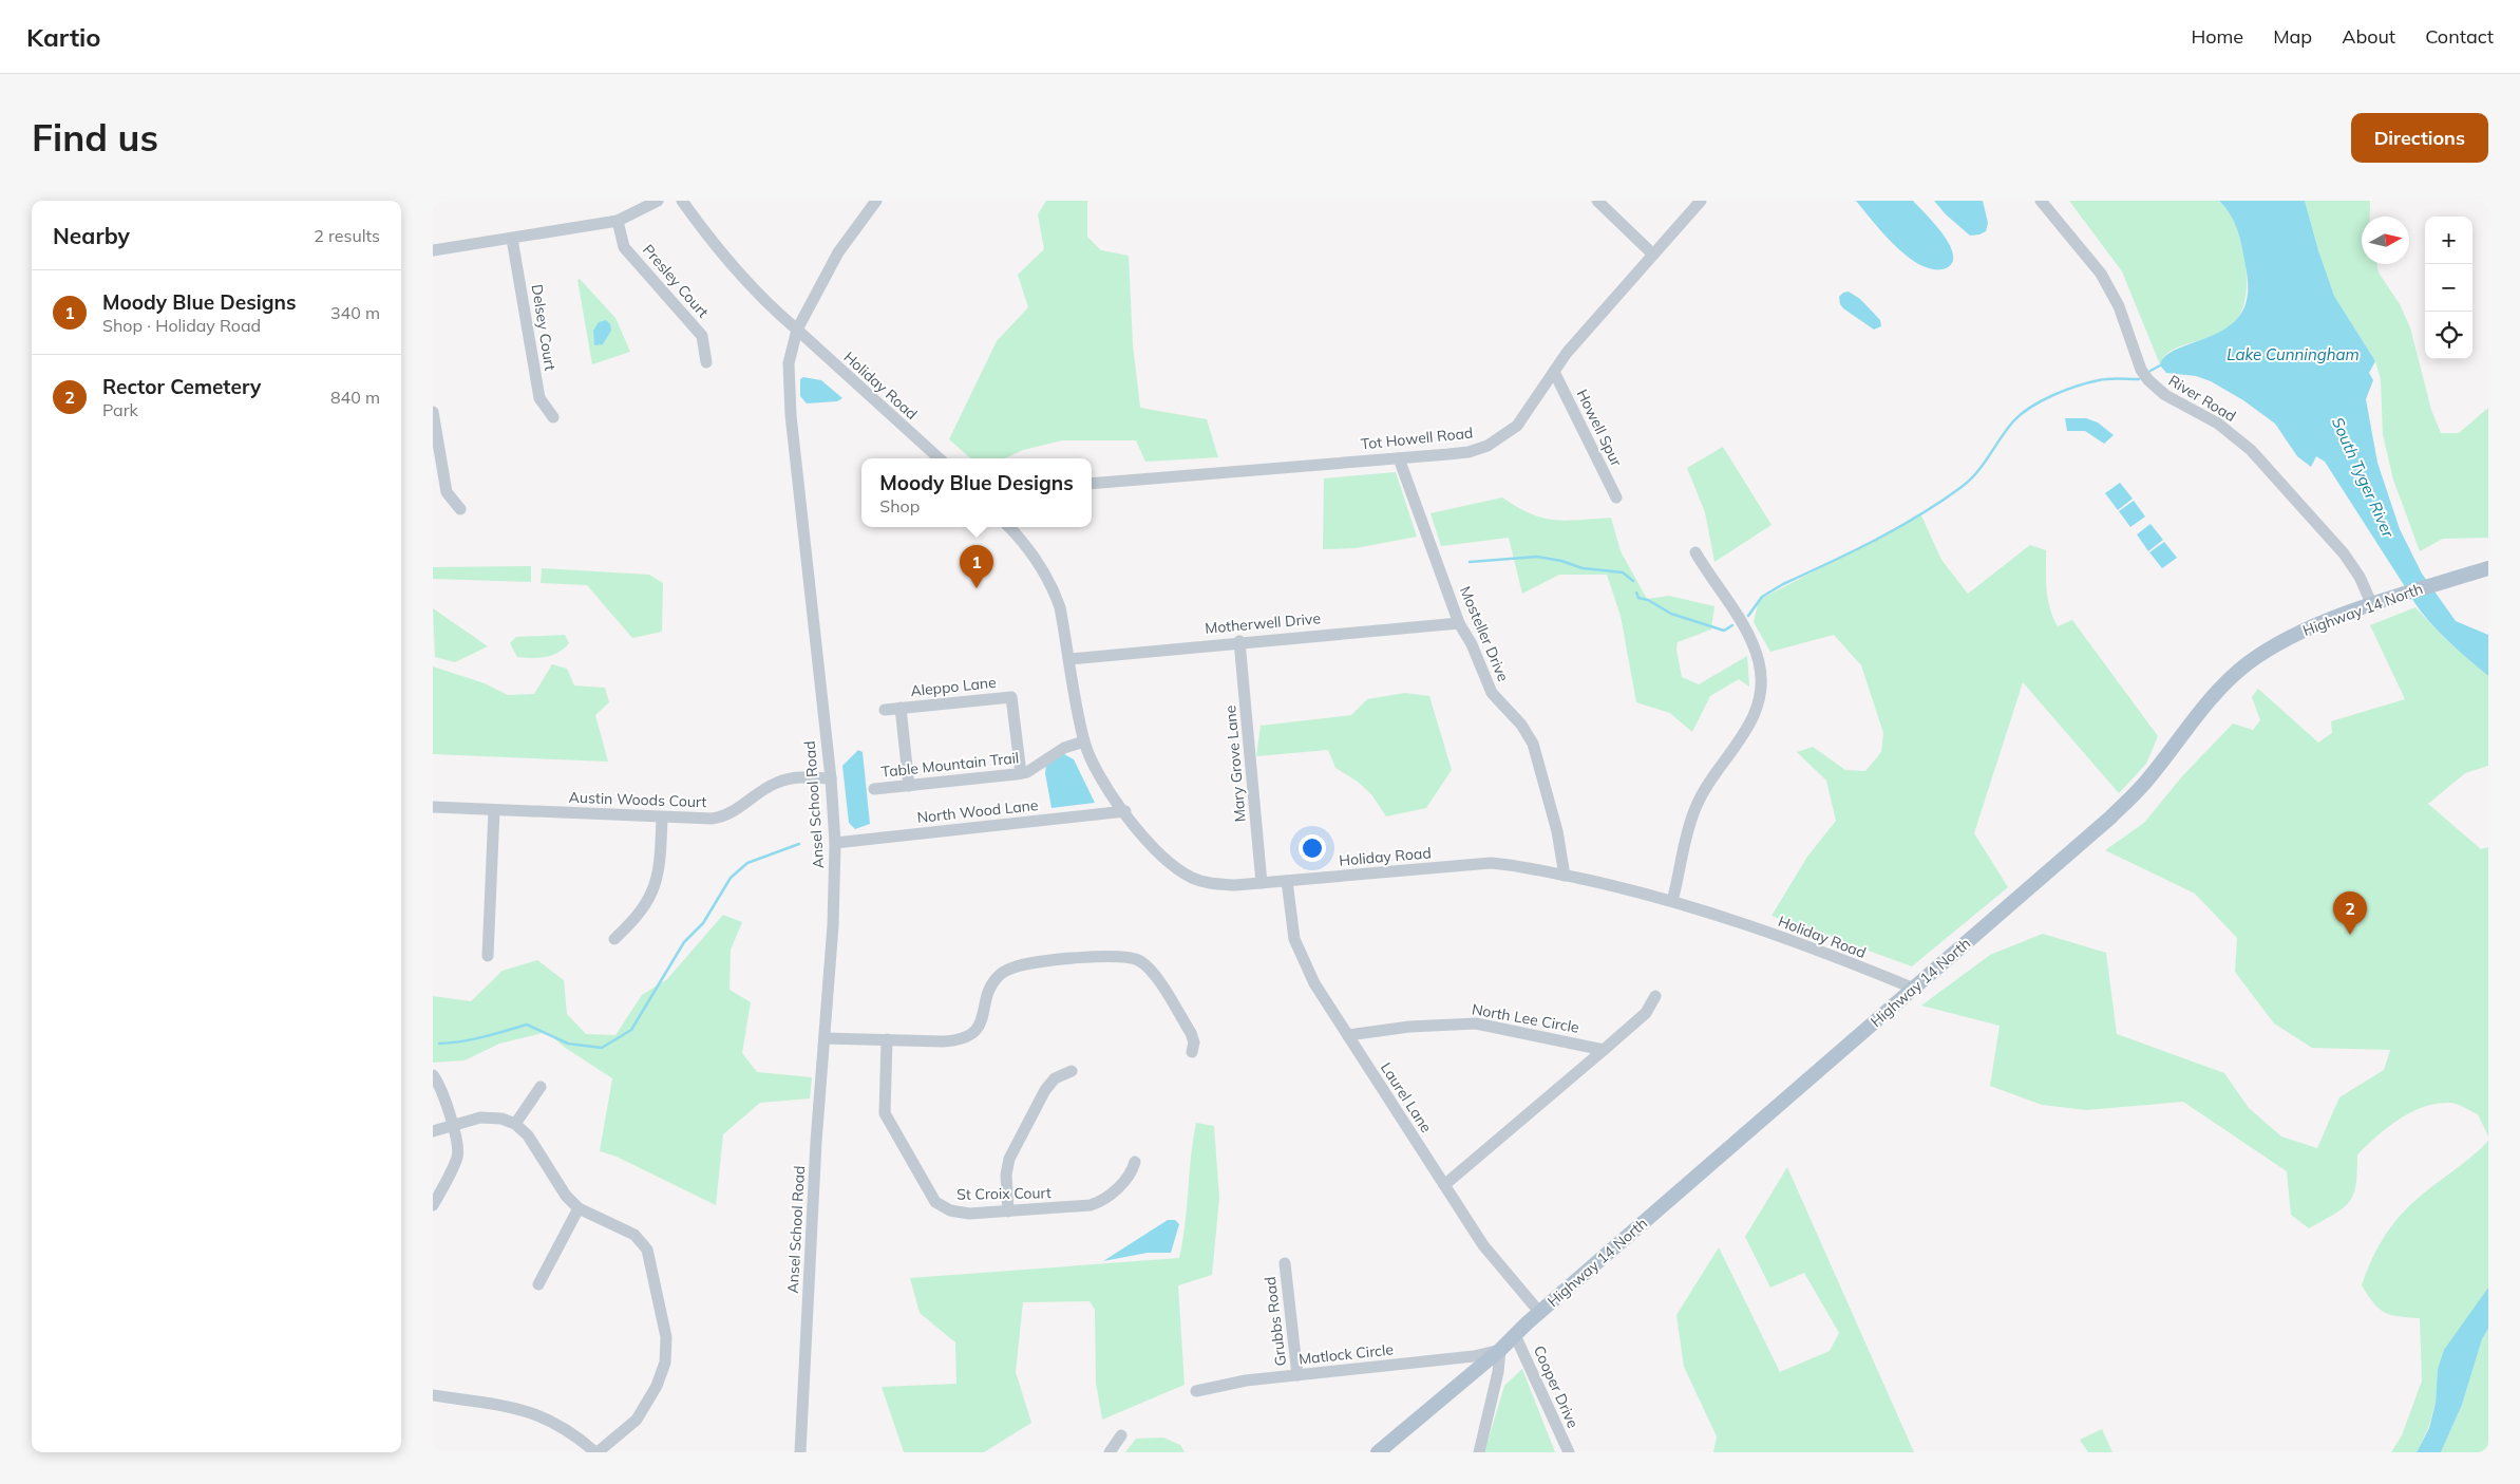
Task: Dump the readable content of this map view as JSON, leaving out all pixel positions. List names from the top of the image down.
{
  "streets": {
    "main road": ["Highway 14 North"],
    "street": [
      "Presley Court",
      "Delsey Court",
      "Holiday Road",
      "River Road",
      "Howell Spur",
      "Tot Howell Road",
      "Motherwell Drive",
      "Mosteller Drive",
      "Aleppo Lane",
      "Mary Grove Lane",
      "Table Mountain Trail",
      "Austin Woods Court",
      "Ansel School Road",
      "North Wood Lane",
      "North Lee Circle",
      "Laurel Lane",
      "St Croix Court",
      "Grubbs Road",
      "Matlock Circle",
      "Cooper Drive"
    ]
  },
  "crossings": [
    ["Holiday Road", "Highway 14 North"],
    ["Holiday Road", "Motherwell Drive"],
    ["Holiday Road", "Mosteller Drive"],
    ["Holiday Road", "Mary Grove Lane"],
    ["Holiday Road", "Table Mountain Trail"],
    ["Holiday Road", "Ansel School Road"],
    ["Holiday Road", "North Wood Lane"],
    ["Holiday Road", "Laurel Lane"],
    ["River Road", "Highway 14 North"],
    ["Howell Spur", "Tot Howell Road"],
    ["Tot Howell Road", "Mosteller Drive"],
    ["Highway 14 North", "Laurel Lane"],
    ["Highway 14 North", "Matlock Circle"],
    ["Highway 14 North", "Cooper Drive"],
    ["Motherwell Drive", "Mosteller Drive"],
    ["Motherwell Drive", "Mary Grove Lane"],
    ["Aleppo Lane", "Table Mountain Trail"],
    ["Austin Woods Court", "Ansel School Road"],
    ["Ansel School Road", "North Wood Lane"],
    ["North Lee Circle", "Laurel Lane"],
    ["Grubbs Road", "Matlock Circle"]
  ],
  "water": ["Lake Cunningham", "South Tyger River"],
  "north": "right",
  "page": {
    "header": "Kartio",
    "nav": [
      "Home",
      "Map",
      "About",
      "Contact"
    ],
    "buttons": "Directions",
    "title": "Find us",
    "heading": ["Nearby", "2 results"],
    "map_buttons": ["+", "−"],
    "list": [
      {
        "mark": "1",
        "name": "Moody Blue Designs",
        "note": "Shop · Holiday Road",
        "value": "340 m"
      },
      {
        "mark": "2",
        "name": "Rector Cemetery",
        "note": "Park",
        "value": "840 m"
      }
    ],
    "popup": ["Moody Blue Designs", "Shop"],
    "pins": ["1", "2"]
  }
}
